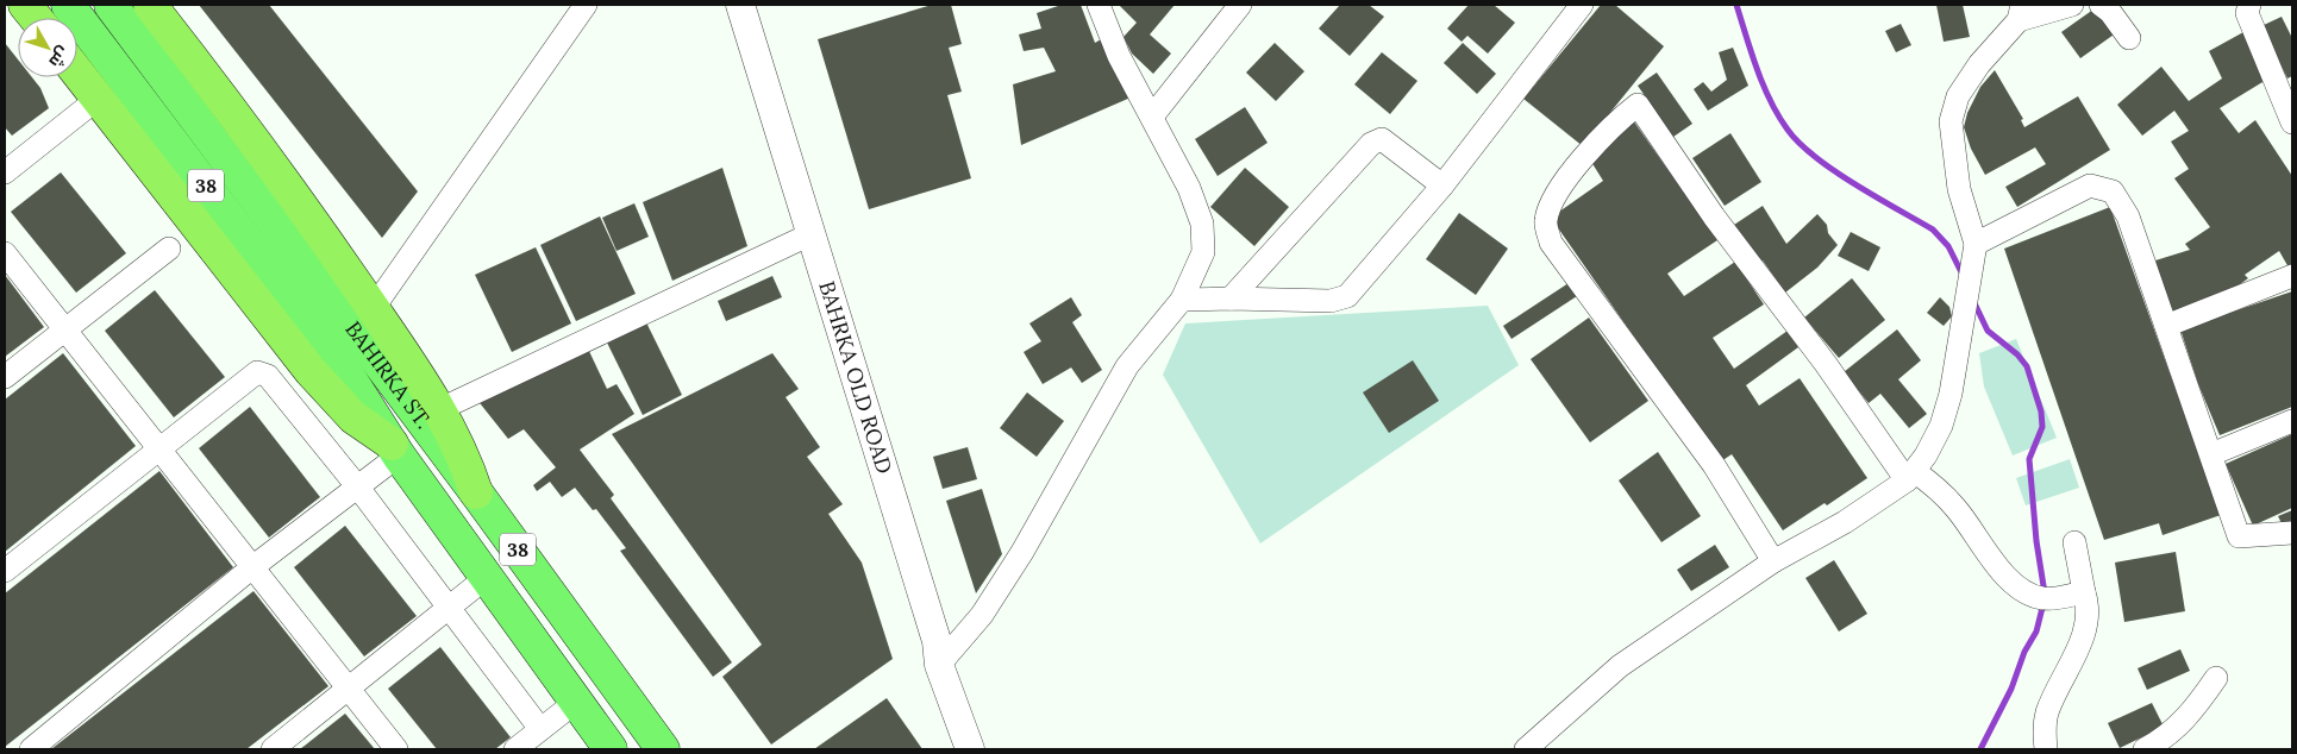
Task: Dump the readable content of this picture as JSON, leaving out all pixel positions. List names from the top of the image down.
{
  "streets": {
    "main road": ["38", "BAHIRKA ST."],
    "street": ["BAHRKA OLD ROAD"]
  },
  "north": "bottom right"
}
